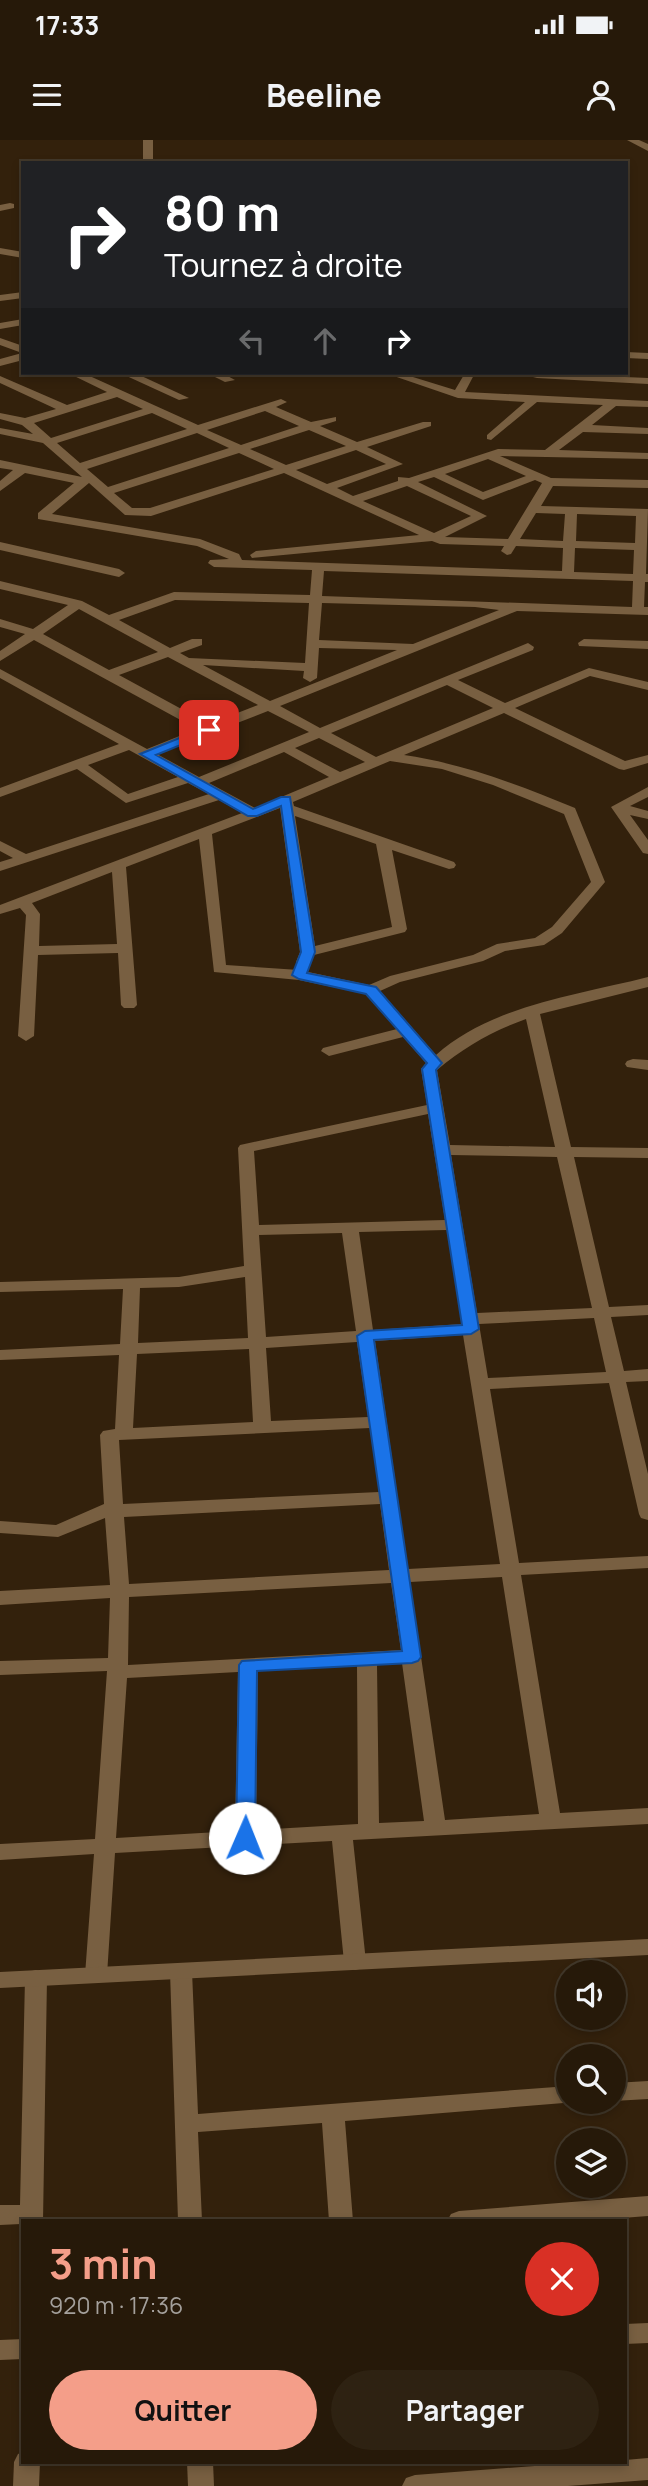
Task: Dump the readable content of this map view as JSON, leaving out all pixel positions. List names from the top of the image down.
{
  "page": {
    "status": "17:33",
    "header": "Beeline",
    "turn": ["80 m", "Tournez à droite"],
    "heading": ["3 min", "920 m · 17:36"],
    "buttons": ["Quitter", "Partager"]
  }
}
